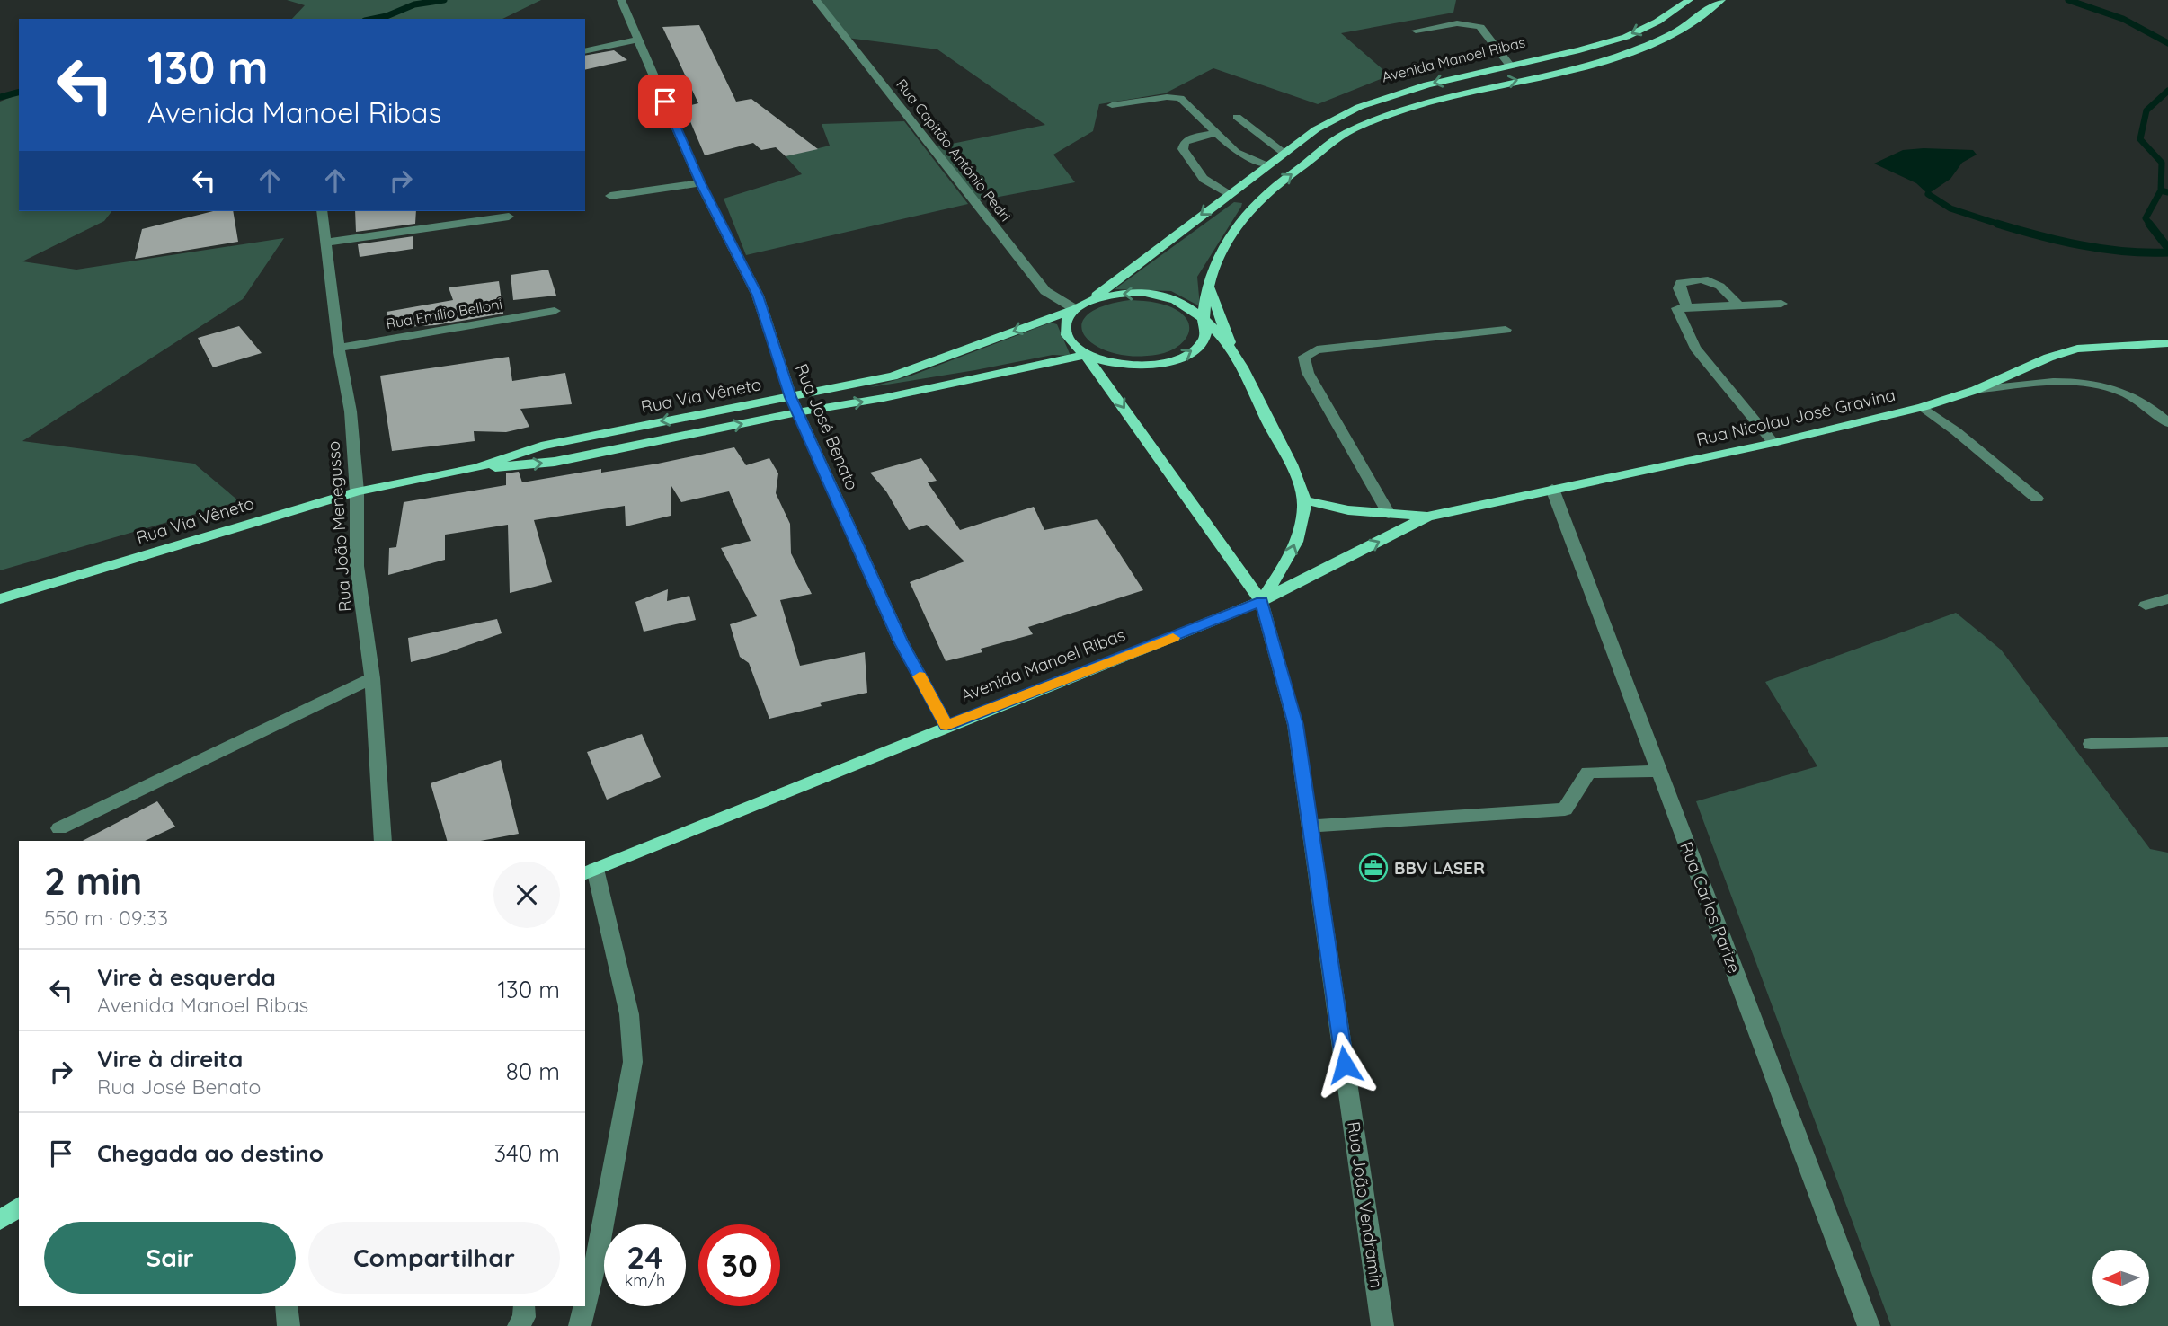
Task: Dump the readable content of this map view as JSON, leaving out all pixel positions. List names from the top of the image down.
{
  "streets": {
    "main road": ["Avenida Manoel Ribas", "Rua Via Vêneto", "Rua Nicolau José Gravina"],
    "street": [
      "Rua Capitão Antônio Pedri",
      "Rua Emílio Belloni",
      "Rua José Benato",
      "Rua João Menegusso",
      "Rua Carlos Parize",
      "Rua João Vendramin"
    ]
  },
  "crossings": [
    ["Avenida Manoel Ribas", "Rua Via Vêneto"],
    ["Avenida Manoel Ribas", "Rua Nicolau José Gravina"],
    ["Avenida Manoel Ribas", "Rua José Benato"],
    ["Avenida Manoel Ribas", "Rua João Vendramin"],
    ["Rua Capitão Antônio Pedri", "Rua Via Vêneto"],
    ["Rua Emílio Belloni", "Rua João Menegusso"],
    ["Rua Via Vêneto", "Rua José Benato"],
    ["Rua Via Vêneto", "Rua João Menegusso"],
    ["Rua Nicolau José Gravina", "Rua Carlos Parize"],
    ["Rua Nicolau José Gravina", "Rua João Vendramin"]
  ],
  "places": {
    "office": ["BBV LASER"]
  },
  "north": "left",
  "page": {
    "turn": ["130 m", "Avenida Manoel Ribas"],
    "heading": ["2 min", "550 m · 09:33"],
    "list": [
      {
        "name": "Vire à esquerda",
        "note": "Avenida Manoel Ribas",
        "value": "130 m"
      },
      {
        "name": "Vire à direita",
        "note": "Rua José Benato",
        "value": "80 m"
      },
      {
        "name": "Chegada ao destino",
        "value": "340 m"
      }
    ],
    "buttons": ["Sair", "Compartilhar"],
    "speed": "24 km/h",
    "limit": "30"
  }
}
